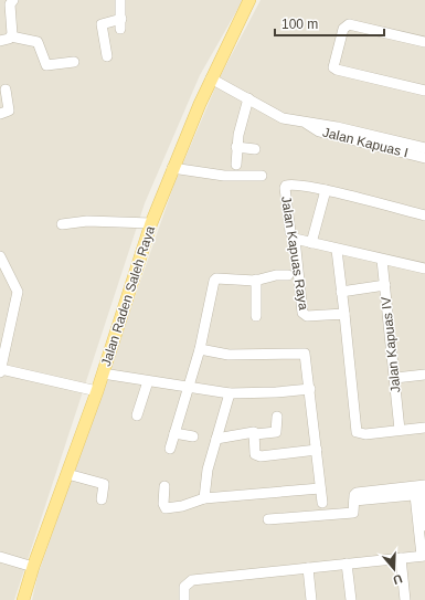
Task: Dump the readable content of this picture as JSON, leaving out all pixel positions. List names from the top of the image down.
{
  "streets": {
    "main road": ["Jalan Raden Saleh Raya"],
    "street": ["Jalan Kapuas I", "Jalan Kapuas Raya", "Jalan Kapuas IV"]
  },
  "crossings": [
    ["Jalan Kapuas I", "Jalan Raden Saleh Raya"]
  ],
  "scale_bar": "100 m",
  "north": "bottom"
}
